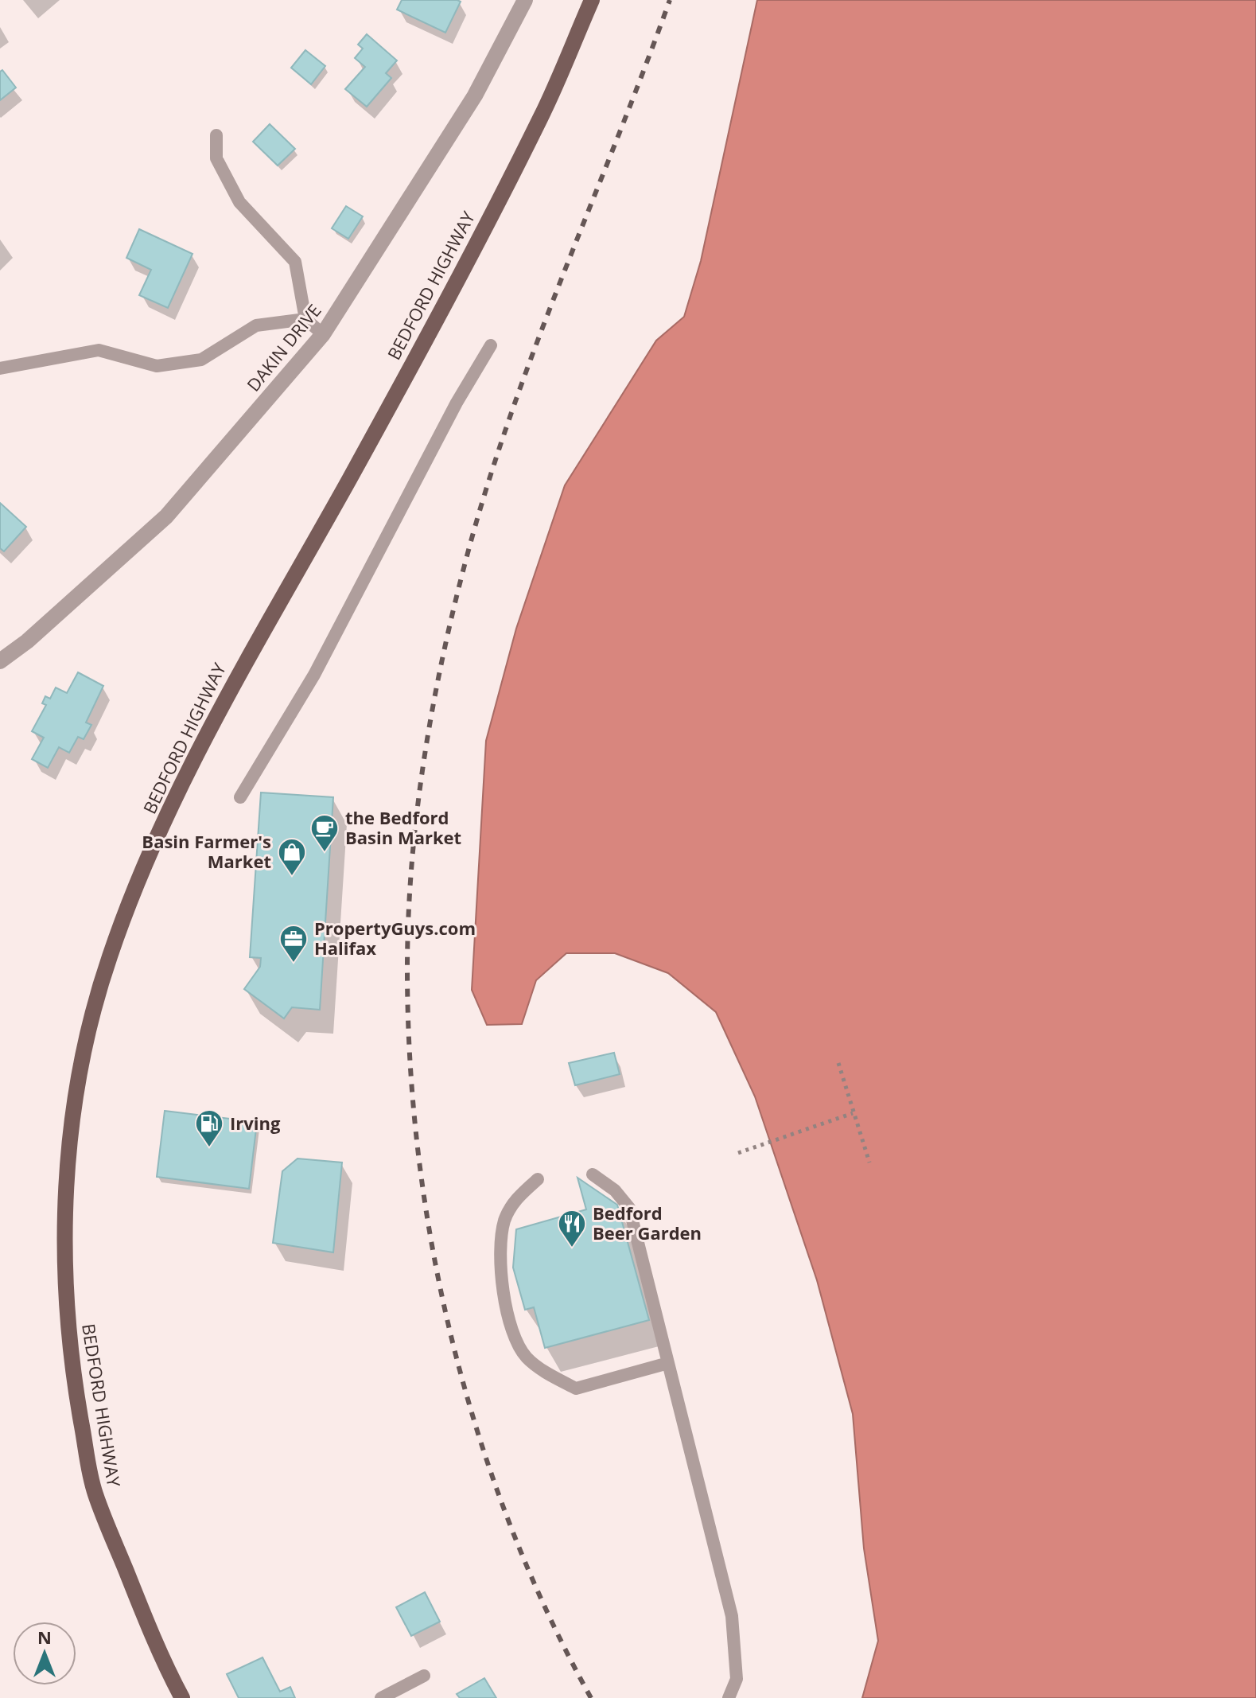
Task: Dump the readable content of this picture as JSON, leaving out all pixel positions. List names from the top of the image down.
{
  "streets": {
    "main road": ["BEDFORD HIGHWAY"],
    "street": ["DAKIN DRIVE"]
  },
  "places": {
    "cafe": ["the Bedford Basin Market"],
    "shop": ["Basin Farmer's Market"],
    "office": ["PropertyGuys.com Halifax"],
    "fuel station": ["Irving"],
    "restaurant": ["Bedford Beer Garden"]
  },
  "north": "top"
}
